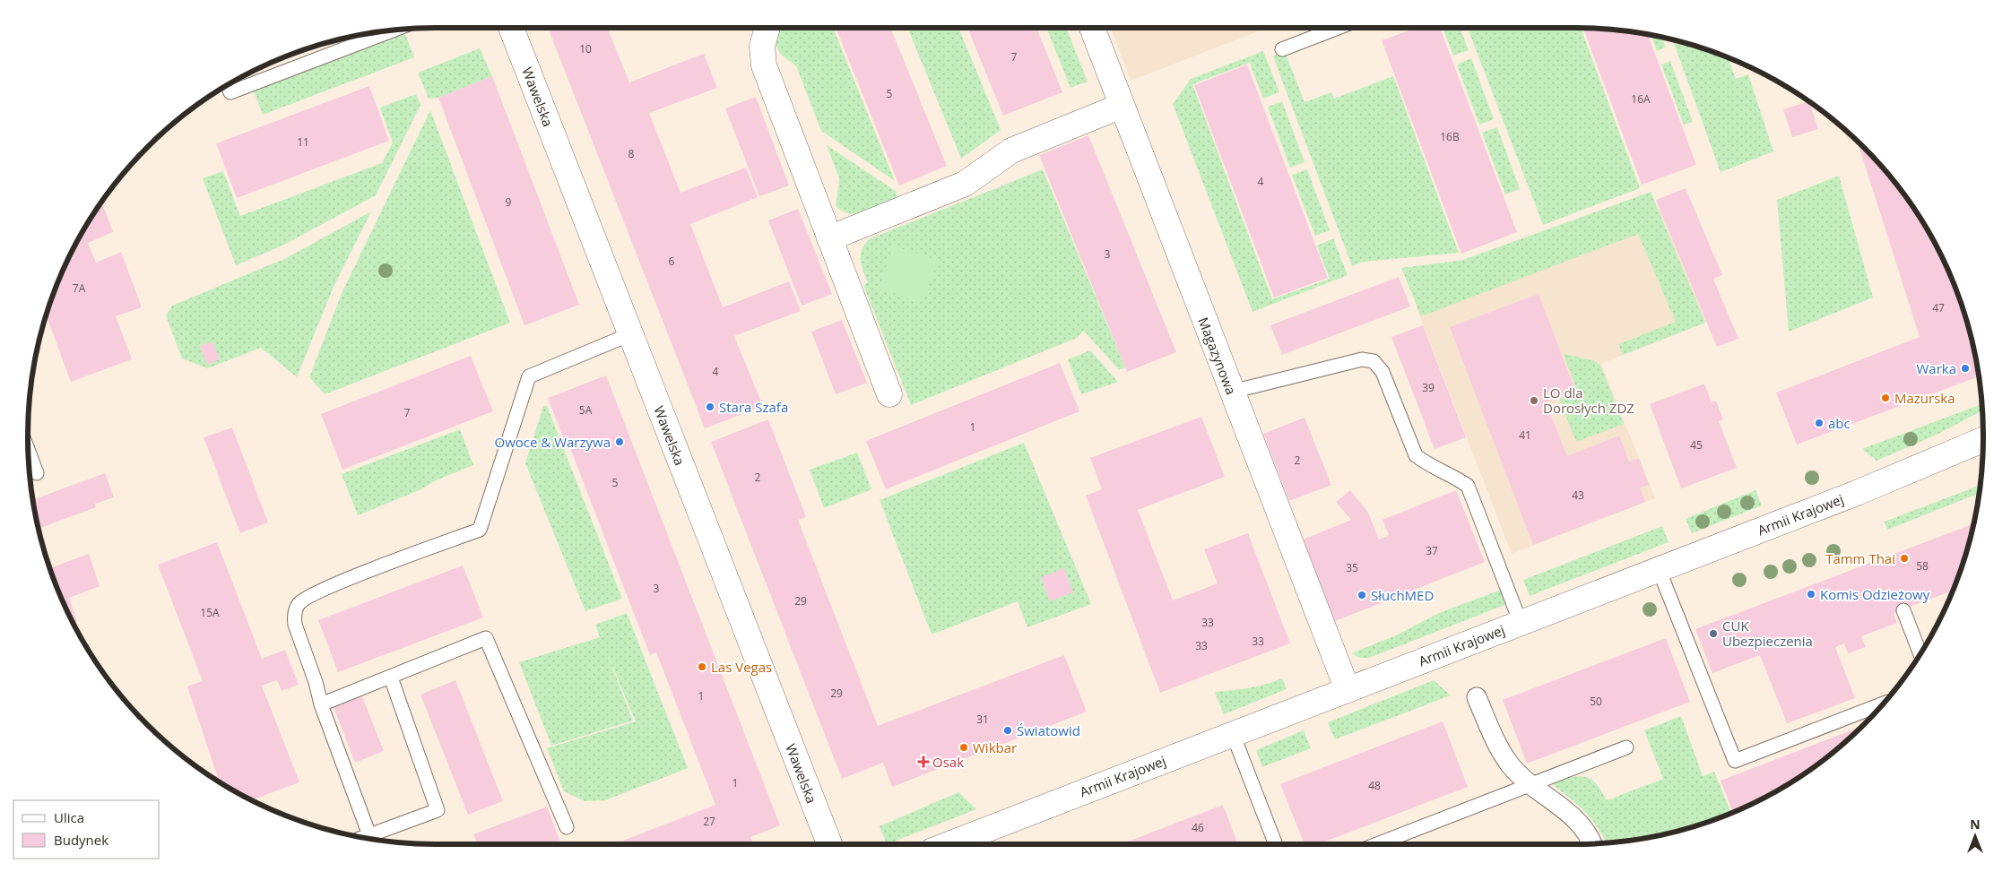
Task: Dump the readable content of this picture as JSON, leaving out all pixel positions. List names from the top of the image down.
{
  "streets": {
    "street": ["Wawelska", "Magazynowa", "Armii Krajowej"]
  },
  "crossings": [
    ["Magazynowa", "Armii Krajowej"]
  ],
  "places": {
    "other": [
      "Warka",
      "Mazurska",
      "LO dla Dorosłych ZDZ",
      "Stara Szafa",
      "abc",
      "Owoce & Warzywa",
      "Tamm Thai",
      "Komis Odzieżowy",
      "SłuchMED",
      "CUK Ubezpieczenia",
      "Las Vegas",
      "Światowid",
      "Wikbar"
    ],
    "health": ["Osak"]
  },
  "house_numbers": [
    "10",
    "7",
    "5",
    "16A",
    "16B",
    "11",
    "8",
    "4",
    "9",
    "3",
    "6",
    "7A",
    "47",
    "4",
    "39",
    "5A",
    "7",
    "1",
    "41",
    "45",
    "2",
    "2",
    "5",
    "43",
    "37",
    "58",
    "35",
    "3",
    "29",
    "15A",
    "33",
    "33",
    "33",
    "29",
    "1",
    "50",
    "31",
    "1",
    "48",
    "27",
    "46"
  ],
  "legend": ["Ulica", "Budynek"],
  "north": "top"
}
